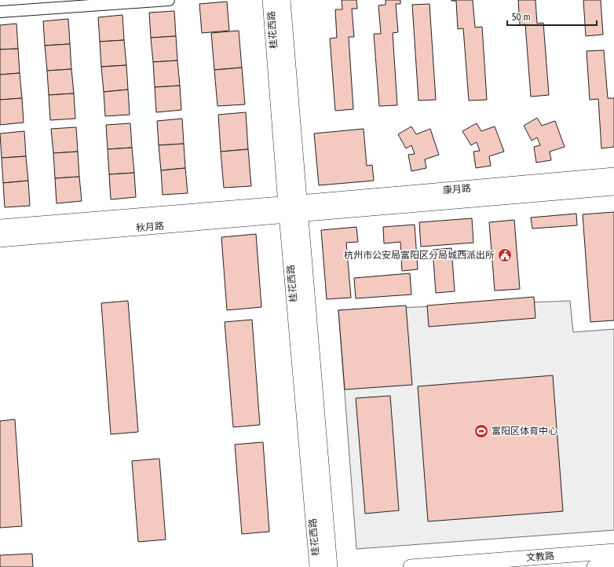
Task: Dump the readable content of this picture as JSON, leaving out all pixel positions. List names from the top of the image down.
{
  "streets": {
    "street": [
      "桂花西路",
      "康月路",
      "秋月路",
      "文教路"
    ]
  },
  "crossings": [
    ["桂花西路", "康月路"],
    ["桂花西路", "秋月路"],
    ["康月路", "秋月路"]
  ],
  "places": {
    "public building": ["杭州市公安局富阳区分局城西派出所"],
    "sports": ["富阳区体育中心"]
  },
  "scale_bar": "50 m"
}
